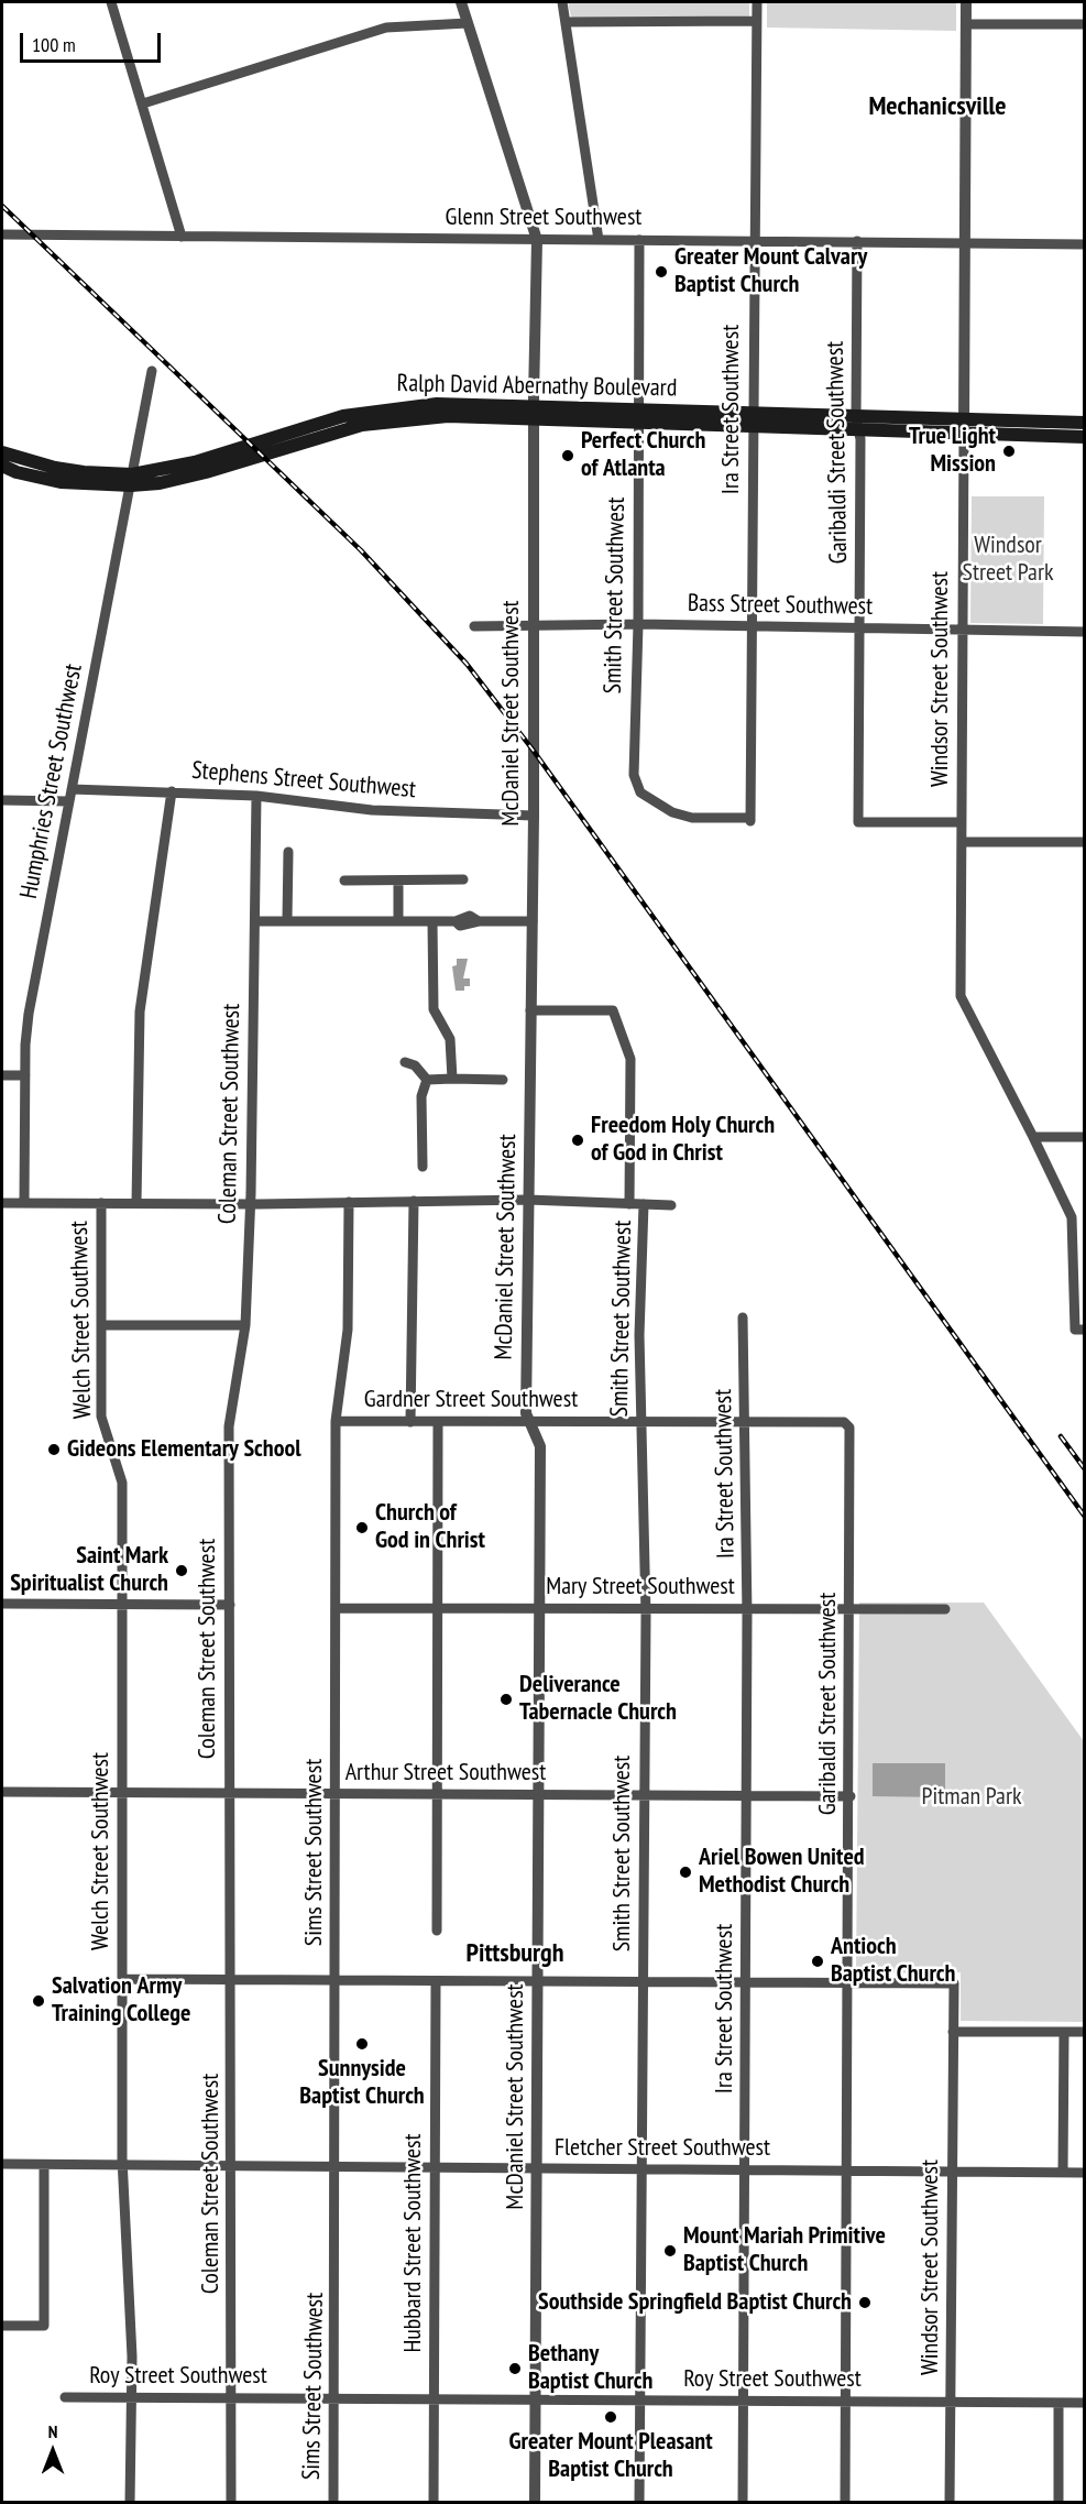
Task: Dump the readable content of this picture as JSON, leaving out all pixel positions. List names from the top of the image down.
{
  "streets": {
    "main road": ["Ralph David Abernathy Boulevard"],
    "street": [
      "Glenn Street Southwest",
      "Ira Street Southwest",
      "Garibaldi Street Southwest",
      "Smith Street Southwest",
      "Bass Street Southwest",
      "Windsor Street Southwest",
      "McDaniel Street Southwest",
      "Stephens Street Southwest",
      "Humphries Street Southwest",
      "Coleman Street Southwest",
      "Welch Street Southwest",
      "Gardner Street Southwest",
      "Mary Street Southwest",
      "Arthur Street Southwest",
      "Sims Street Southwest",
      "Fletcher Street Southwest",
      "Hubbard Street Southwest",
      "Roy Street Southwest"
    ]
  },
  "crossings": [
    ["Glenn Street Southwest", "Ira Street Southwest"],
    ["Glenn Street Southwest", "Garibaldi Street Southwest"],
    ["Glenn Street Southwest", "Smith Street Southwest"],
    ["Glenn Street Southwest", "Windsor Street Southwest"],
    ["Glenn Street Southwest", "McDaniel Street Southwest"],
    ["Ralph David Abernathy Boulevard", "Ira Street Southwest"],
    ["Ralph David Abernathy Boulevard", "Garibaldi Street Southwest"],
    ["Ralph David Abernathy Boulevard", "Smith Street Southwest"],
    ["Ralph David Abernathy Boulevard", "Windsor Street Southwest"],
    ["Ralph David Abernathy Boulevard", "McDaniel Street Southwest"],
    ["Ralph David Abernathy Boulevard", "Humphries Street Southwest"],
    ["Ira Street Southwest", "Smith Street Southwest"],
    ["Ira Street Southwest", "Bass Street Southwest"],
    ["Ira Street Southwest", "Gardner Street Southwest"],
    ["Ira Street Southwest", "Mary Street Southwest"],
    ["Ira Street Southwest", "Arthur Street Southwest"],
    ["Ira Street Southwest", "Fletcher Street Southwest"],
    ["Ira Street Southwest", "Roy Street Southwest"],
    ["Garibaldi Street Southwest", "Bass Street Southwest"],
    ["Garibaldi Street Southwest", "Windsor Street Southwest"],
    ["Garibaldi Street Southwest", "Gardner Street Southwest"],
    ["Garibaldi Street Southwest", "Mary Street Southwest"],
    ["Garibaldi Street Southwest", "Arthur Street Southwest"],
    ["Garibaldi Street Southwest", "Fletcher Street Southwest"],
    ["Garibaldi Street Southwest", "Roy Street Southwest"],
    ["Smith Street Southwest", "Bass Street Southwest"],
    ["Smith Street Southwest", "McDaniel Street Southwest"],
    ["Smith Street Southwest", "Gardner Street Southwest"],
    ["Smith Street Southwest", "Mary Street Southwest"],
    ["Smith Street Southwest", "Arthur Street Southwest"],
    ["Smith Street Southwest", "Fletcher Street Southwest"],
    ["Smith Street Southwest", "Roy Street Southwest"],
    ["Bass Street Southwest", "Windsor Street Southwest"],
    ["Bass Street Southwest", "McDaniel Street Southwest"],
    ["Windsor Street Southwest", "Fletcher Street Southwest"],
    ["Windsor Street Southwest", "Roy Street Southwest"],
    ["McDaniel Street Southwest", "Stephens Street Southwest"],
    ["McDaniel Street Southwest", "Gardner Street Southwest"],
    ["McDaniel Street Southwest", "Mary Street Southwest"],
    ["McDaniel Street Southwest", "Arthur Street Southwest"],
    ["McDaniel Street Southwest", "Fletcher Street Southwest"],
    ["McDaniel Street Southwest", "Roy Street Southwest"],
    ["Stephens Street Southwest", "Humphries Street Southwest"],
    ["Stephens Street Southwest", "Coleman Street Southwest"],
    ["Coleman Street Southwest", "Arthur Street Southwest"],
    ["Coleman Street Southwest", "Fletcher Street Southwest"],
    ["Coleman Street Southwest", "Roy Street Southwest"],
    ["Welch Street Southwest", "Arthur Street Southwest"],
    ["Welch Street Southwest", "Fletcher Street Southwest"],
    ["Welch Street Southwest", "Roy Street Southwest"],
    ["Gardner Street Southwest", "Sims Street Southwest"],
    ["Mary Street Southwest", "Sims Street Southwest"],
    ["Arthur Street Southwest", "Sims Street Southwest"],
    ["Sims Street Southwest", "Fletcher Street Southwest"],
    ["Sims Street Southwest", "Roy Street Southwest"],
    ["Fletcher Street Southwest", "Hubbard Street Southwest"],
    ["Hubbard Street Southwest", "Roy Street Southwest"]
  ],
  "districts": ["Mechanicsville", "Pittsburgh"],
  "parks": ["Windsor Street Park", "Pitman Park"],
  "places": [
    "Greater Mount Calvary Baptist Church",
    "True Light Mission",
    "Perfect Church of Atlanta",
    "Freedom Holy Church of God in Christ",
    "Gideons Elementary School",
    "Church of God in Christ",
    "Saint Mark Spiritualist Church",
    "Deliverance Tabernacle Church",
    "Ariel Bowen United Methodist Church",
    "Antioch Baptist Church",
    "Salvation Army Training College",
    "Sunnyside Baptist Church",
    "Mount Mariah Primitive Baptist Church",
    "Southside Springfield Baptist Church",
    "Bethany Baptist Church",
    "Greater Mount Pleasant Baptist Church"
  ],
  "scale_bar": "100 m",
  "north": "top"
}
